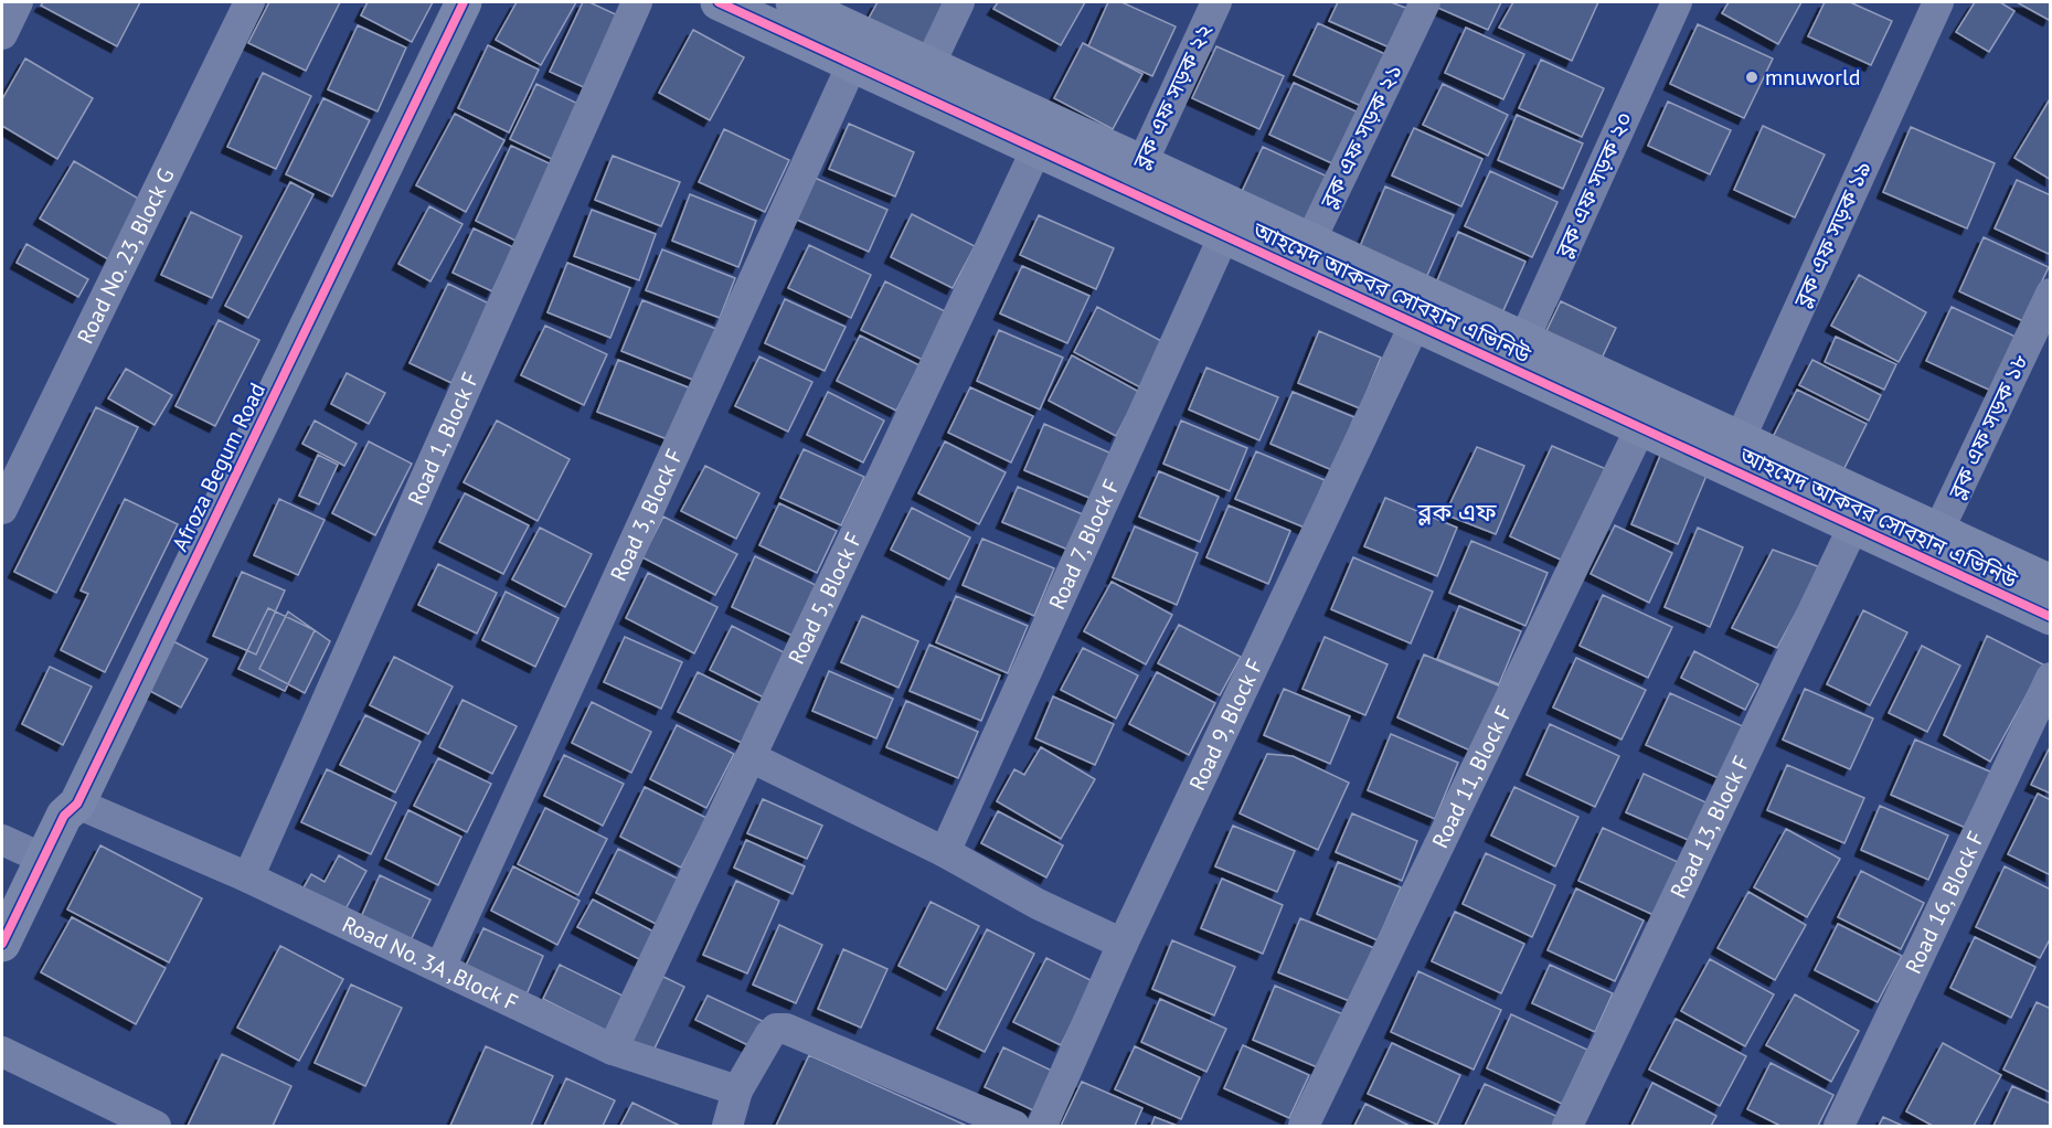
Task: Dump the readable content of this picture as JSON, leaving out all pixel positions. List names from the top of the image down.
{
  "streets": {
    "street": [
      "ব্লক এফ সড়ক ২২",
      "ব্লক এফ সড়ক ২১",
      "ব্লক এফ সড়ক ২০",
      "ব্লক এফ সড়ক ১৯",
      "Road No. 23, Block G",
      "আহমেদ আকবর সোবহান এভিনিউ",
      "ব্লক এফ সড়ক ১৮",
      "Road 1, Block F",
      "Afroza Begum Road",
      "Road 3, Block F",
      "Road 7, Block F",
      "Road 5, Block F",
      "Road 9, Block F",
      "Road 11, Block F",
      "Road 13, Block F",
      "Road 16, Block F",
      "Road No. 3A ,Block F"
    ]
  },
  "crossings": [
    ["ব্লক এফ সড়ক ২২", "আহমেদ আকবর সোবহান এভিনিউ"],
    ["ব্লক এফ সড়ক ২১", "আহমেদ আকবর সোবহান এভিনিউ"],
    ["ব্লক এফ সড়ক ২০", "আহমেদ আকবর সোবহান এভিনিউ"],
    ["ব্লক এফ সড়ক ১৯", "আহমেদ আকবর সোবহান এভিনিউ"],
    ["আহমেদ আকবর সোবহান এভিনিউ", "ব্লক এফ সড়ক ১৮"],
    ["আহমেদ আকবর সোবহান এভিনিউ", "Road 3, Block F"],
    ["আহমেদ আকবর সোবহান এভিনিউ", "Road 7, Block F"],
    ["আহমেদ আকবর সোবহান এভিনিউ", "Road 5, Block F"],
    ["আহমেদ আকবর সোবহান এভিনিউ", "Road 9, Block F"],
    ["আহমেদ আকবর সোবহান এভিনিউ", "Road 11, Block F"],
    ["আহমেদ আকবর সোবহান এভিনিউ", "Road 13, Block F"],
    ["Road 1, Block F", "Road No. 3A ,Block F"],
    ["Afroza Begum Road", "Road No. 3A ,Block F"],
    ["Road 3, Block F", "Road No. 3A ,Block F"],
    ["Road 5, Block F", "Road No. 3A ,Block F"]
  ],
  "districts": ["ব্লক এফ"],
  "places": ["mnuworld"]
}
